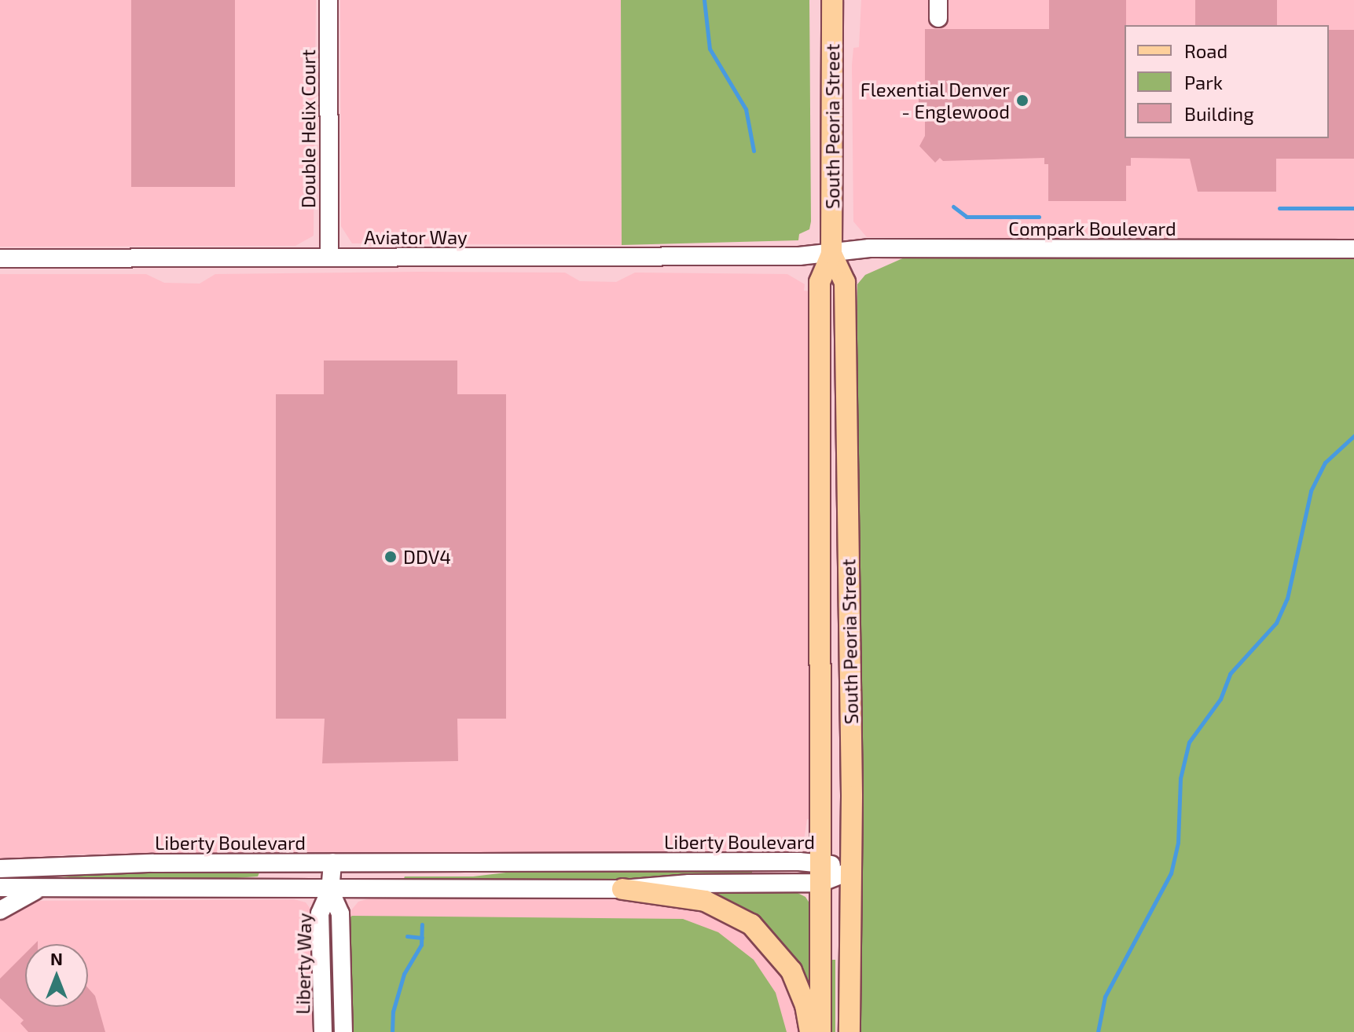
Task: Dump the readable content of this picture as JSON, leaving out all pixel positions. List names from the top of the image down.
{
  "streets": {
    "main road": ["South Peoria Street"],
    "street": [
      "Double Helix Court",
      "Compark Boulevard",
      "Aviator Way",
      "Liberty Boulevard",
      "Liberty Way"
    ]
  },
  "crossings": [
    ["South Peoria Street", "Compark Boulevard"],
    ["South Peoria Street", "Aviator Way"],
    ["South Peoria Street", "Liberty Boulevard"],
    ["Double Helix Court", "Aviator Way"],
    ["Compark Boulevard", "Aviator Way"]
  ],
  "places": ["Flexential Denver - Englewood", "DDV4"],
  "legend": ["Road", "Park", "Building"],
  "north": "top"
}
